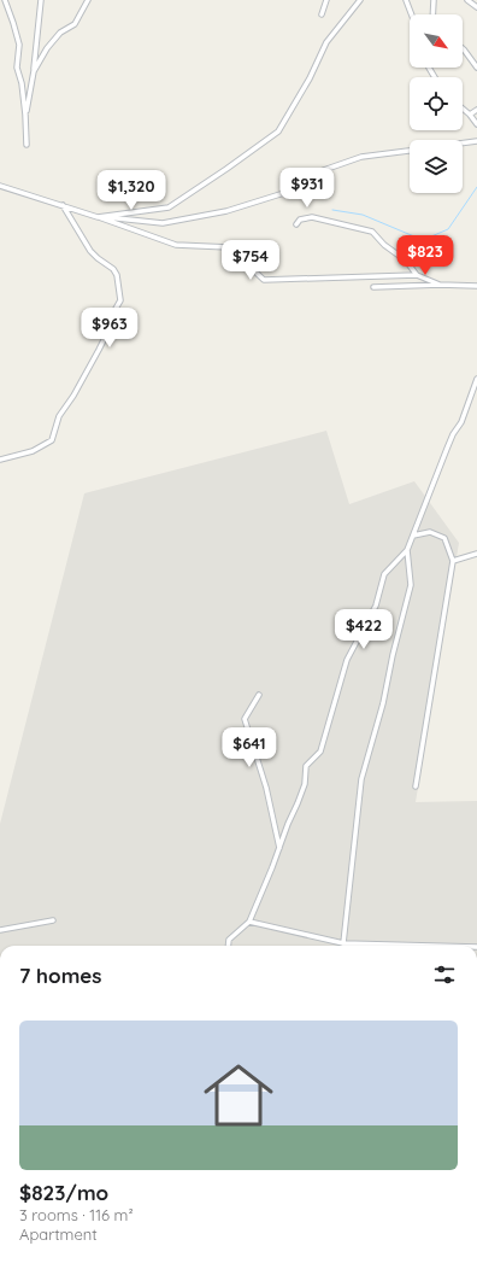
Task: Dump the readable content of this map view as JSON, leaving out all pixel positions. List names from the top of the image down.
{
  "north": "bottom right",
  "page": {
    "price": [
      "$931",
      "$1,320",
      "$823",
      "$754",
      "$963",
      "$422",
      "$641"
    ],
    "heading": "7 homes",
    "list": [
      {
        "name": "$823/mo",
        "note": "3 rooms · 116 m² · Apartment"
      }
    ]
  }
}
